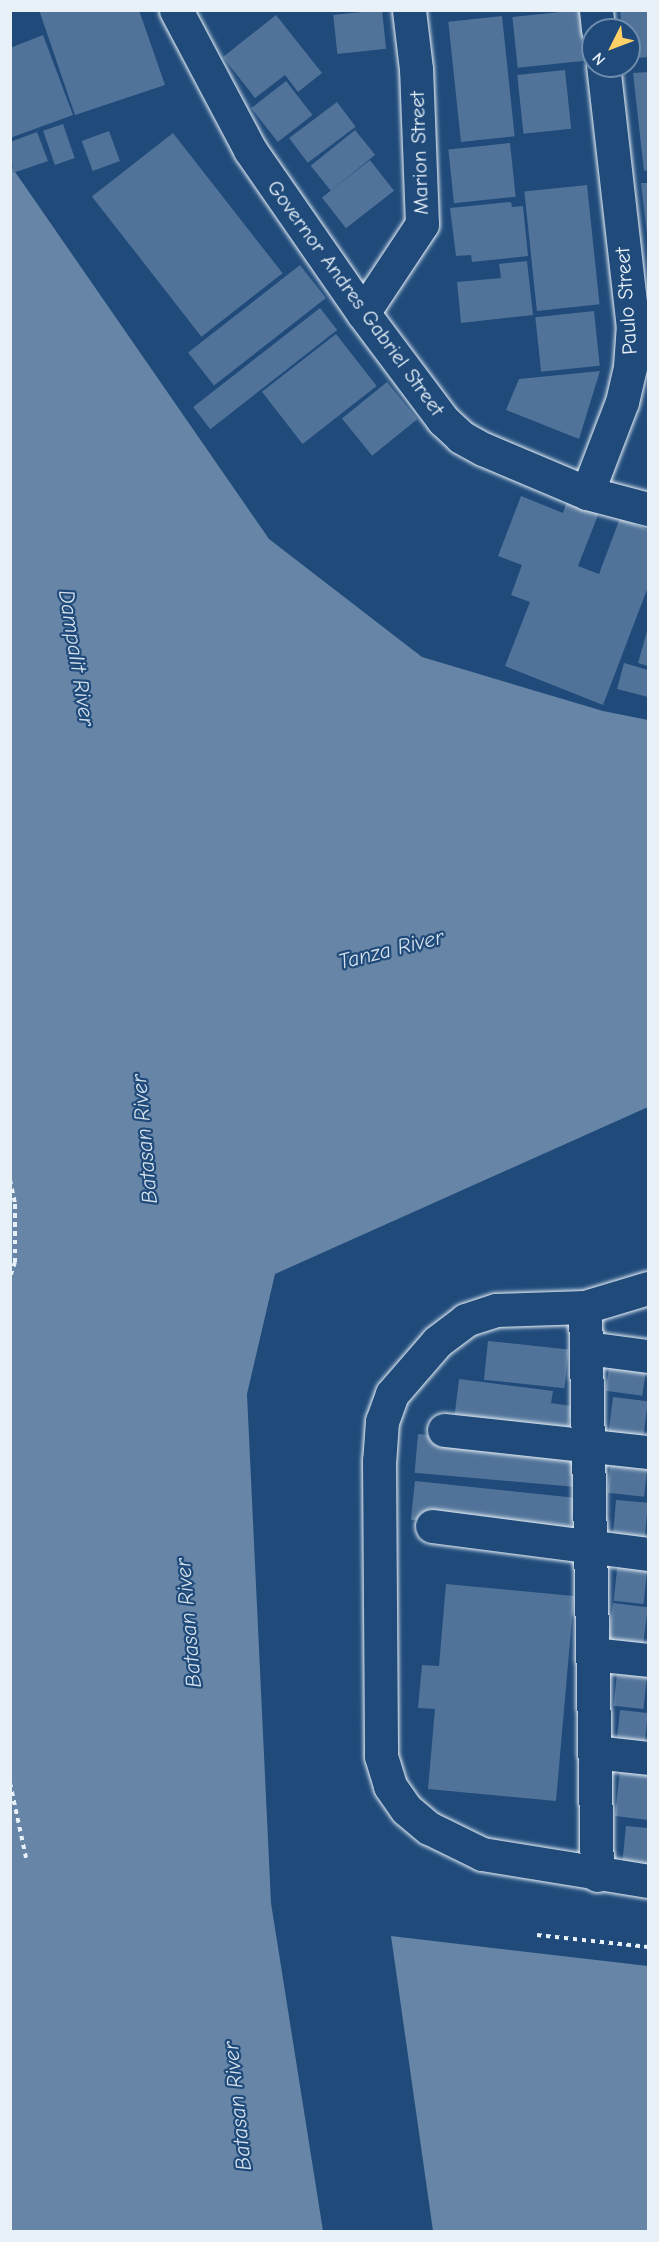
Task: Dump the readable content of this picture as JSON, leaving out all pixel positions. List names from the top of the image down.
{
  "streets": {
    "street": ["Marion Street", "Governor Andres Gabriel Street", "Paulo Street"]
  },
  "crossings": [
    ["Marion Street", "Governor Andres Gabriel Street"],
    ["Governor Andres Gabriel Street", "Paulo Street"]
  ],
  "water": ["Dampalit River", "Tanza River", "Batasan River"],
  "north": "bottom left"
}
